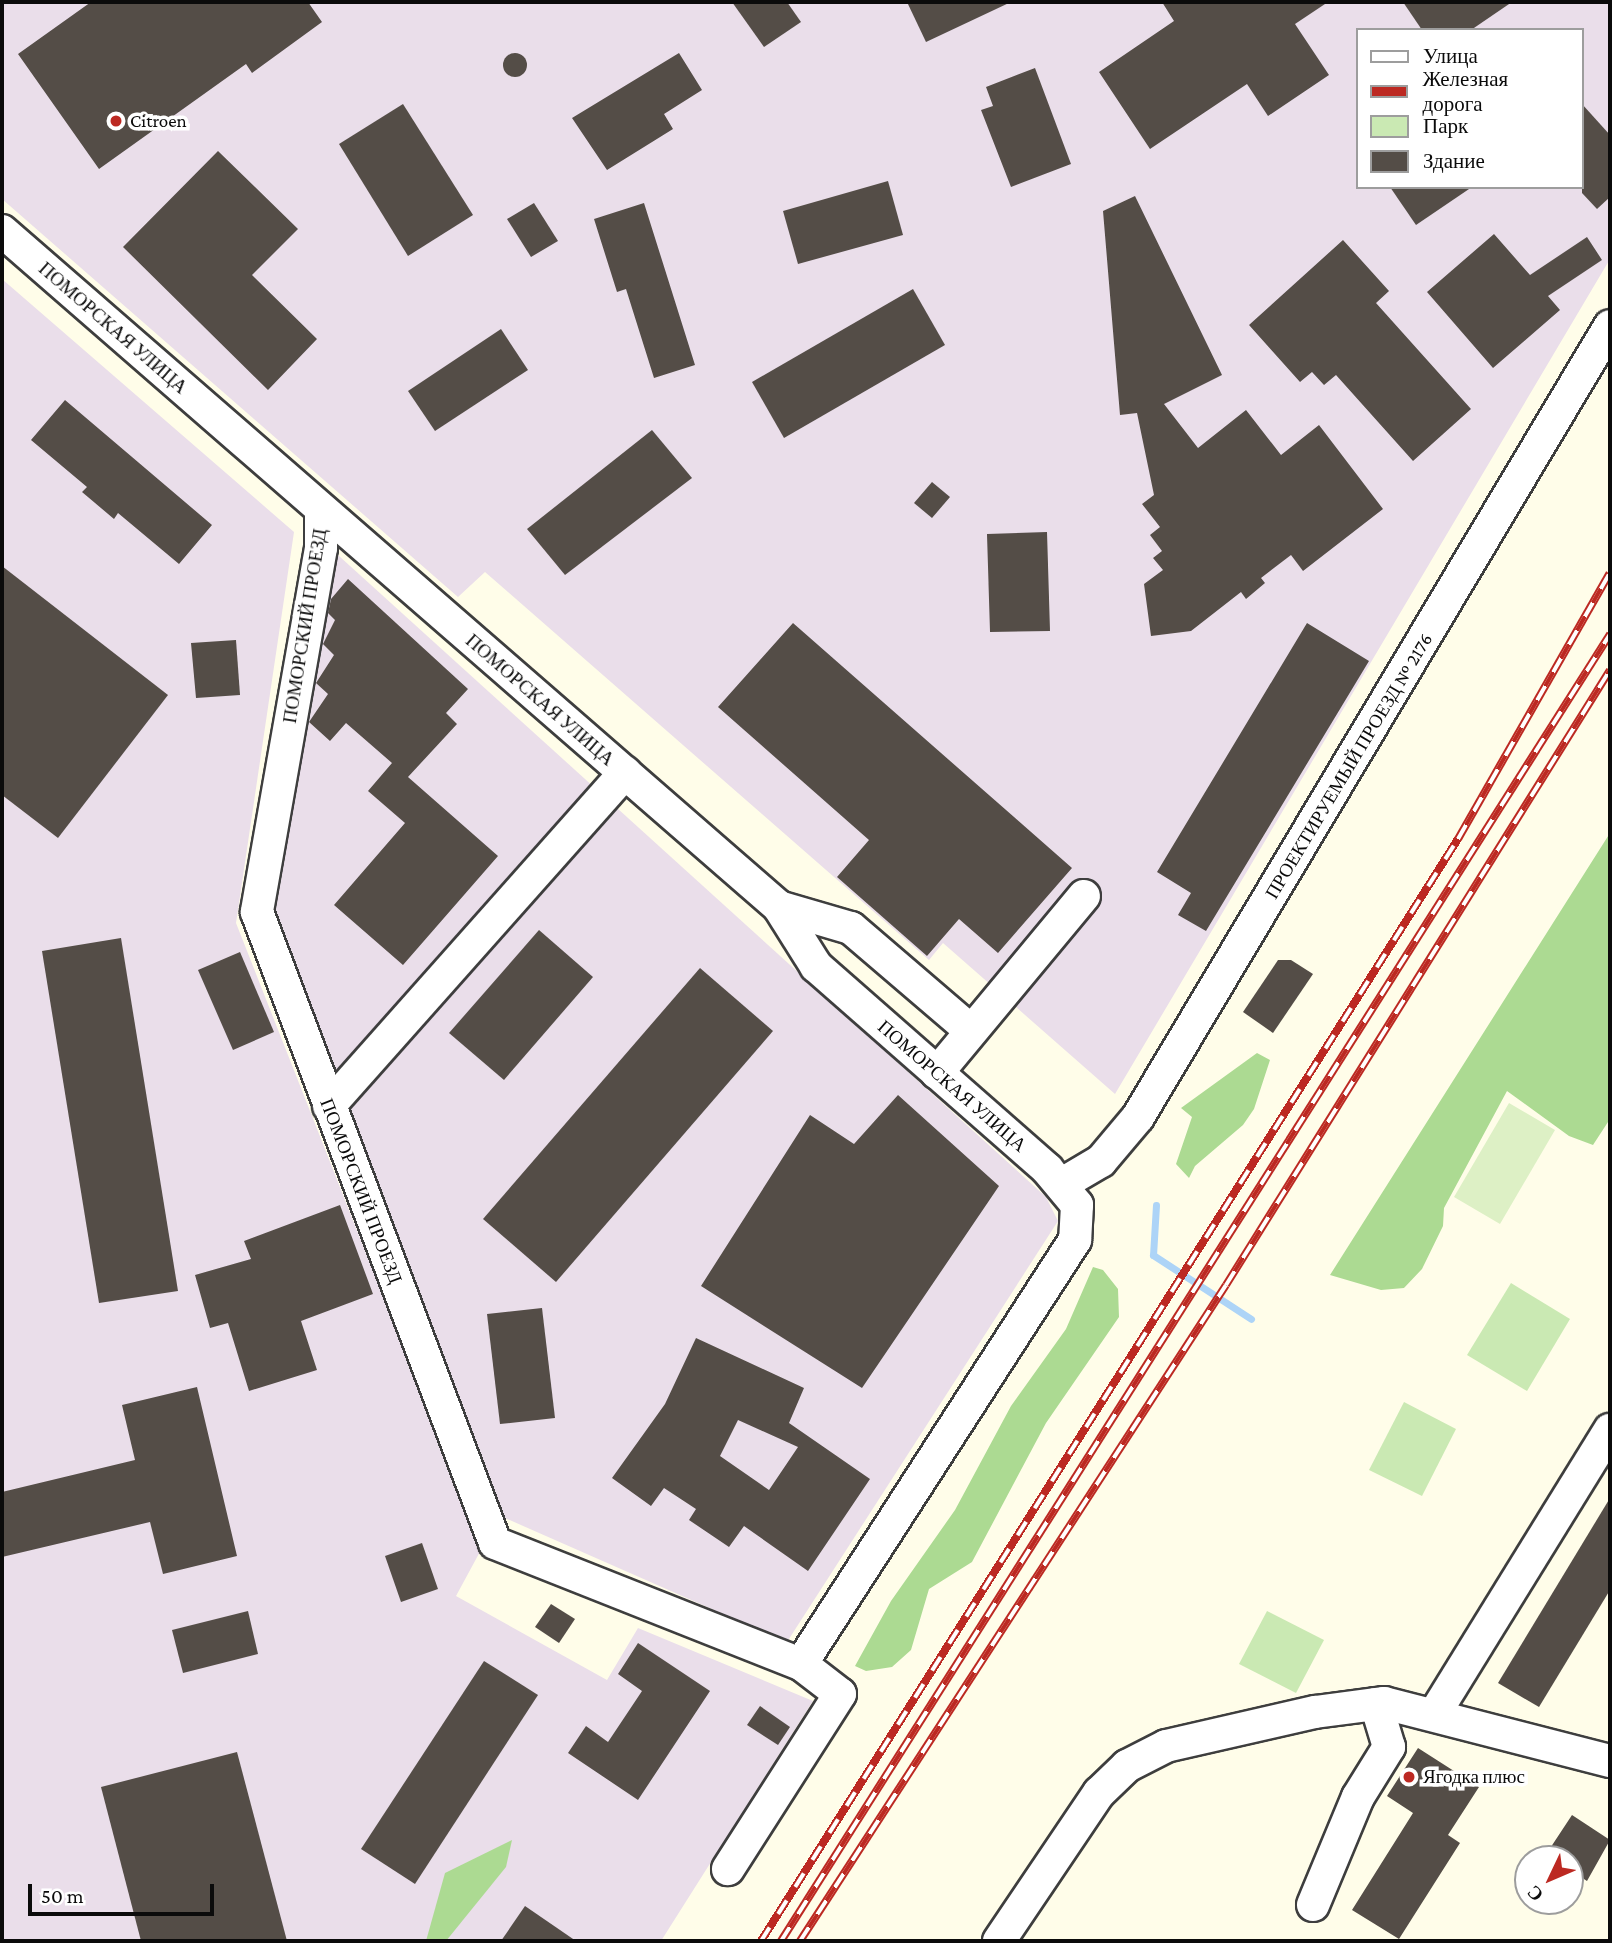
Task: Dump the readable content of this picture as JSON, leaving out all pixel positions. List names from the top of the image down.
{
  "streets": {
    "street": ["ПОМОРСКАЯ УЛИЦА", "ПОМОРСКИЙ ПРОЕЗД", "ПРОЕКТИРУЕМЫЙ ПРОЕЗД № 2176"]
  },
  "crossings": [
    ["ПОМОРСКАЯ УЛИЦА", "ПОМОРСКИЙ ПРОЕЗД"],
    ["ПОМОРСКАЯ УЛИЦА", "ПРОЕКТИРУЕМЫЙ ПРОЕЗД № 2176"]
  ],
  "places": ["Citroen", "Ягодка плюс"],
  "legend": [
    "Улица",
    "Железная дорога",
    "Парк",
    "Здание"
  ],
  "scale_bar": "50 m",
  "north": "bottom left"
}
